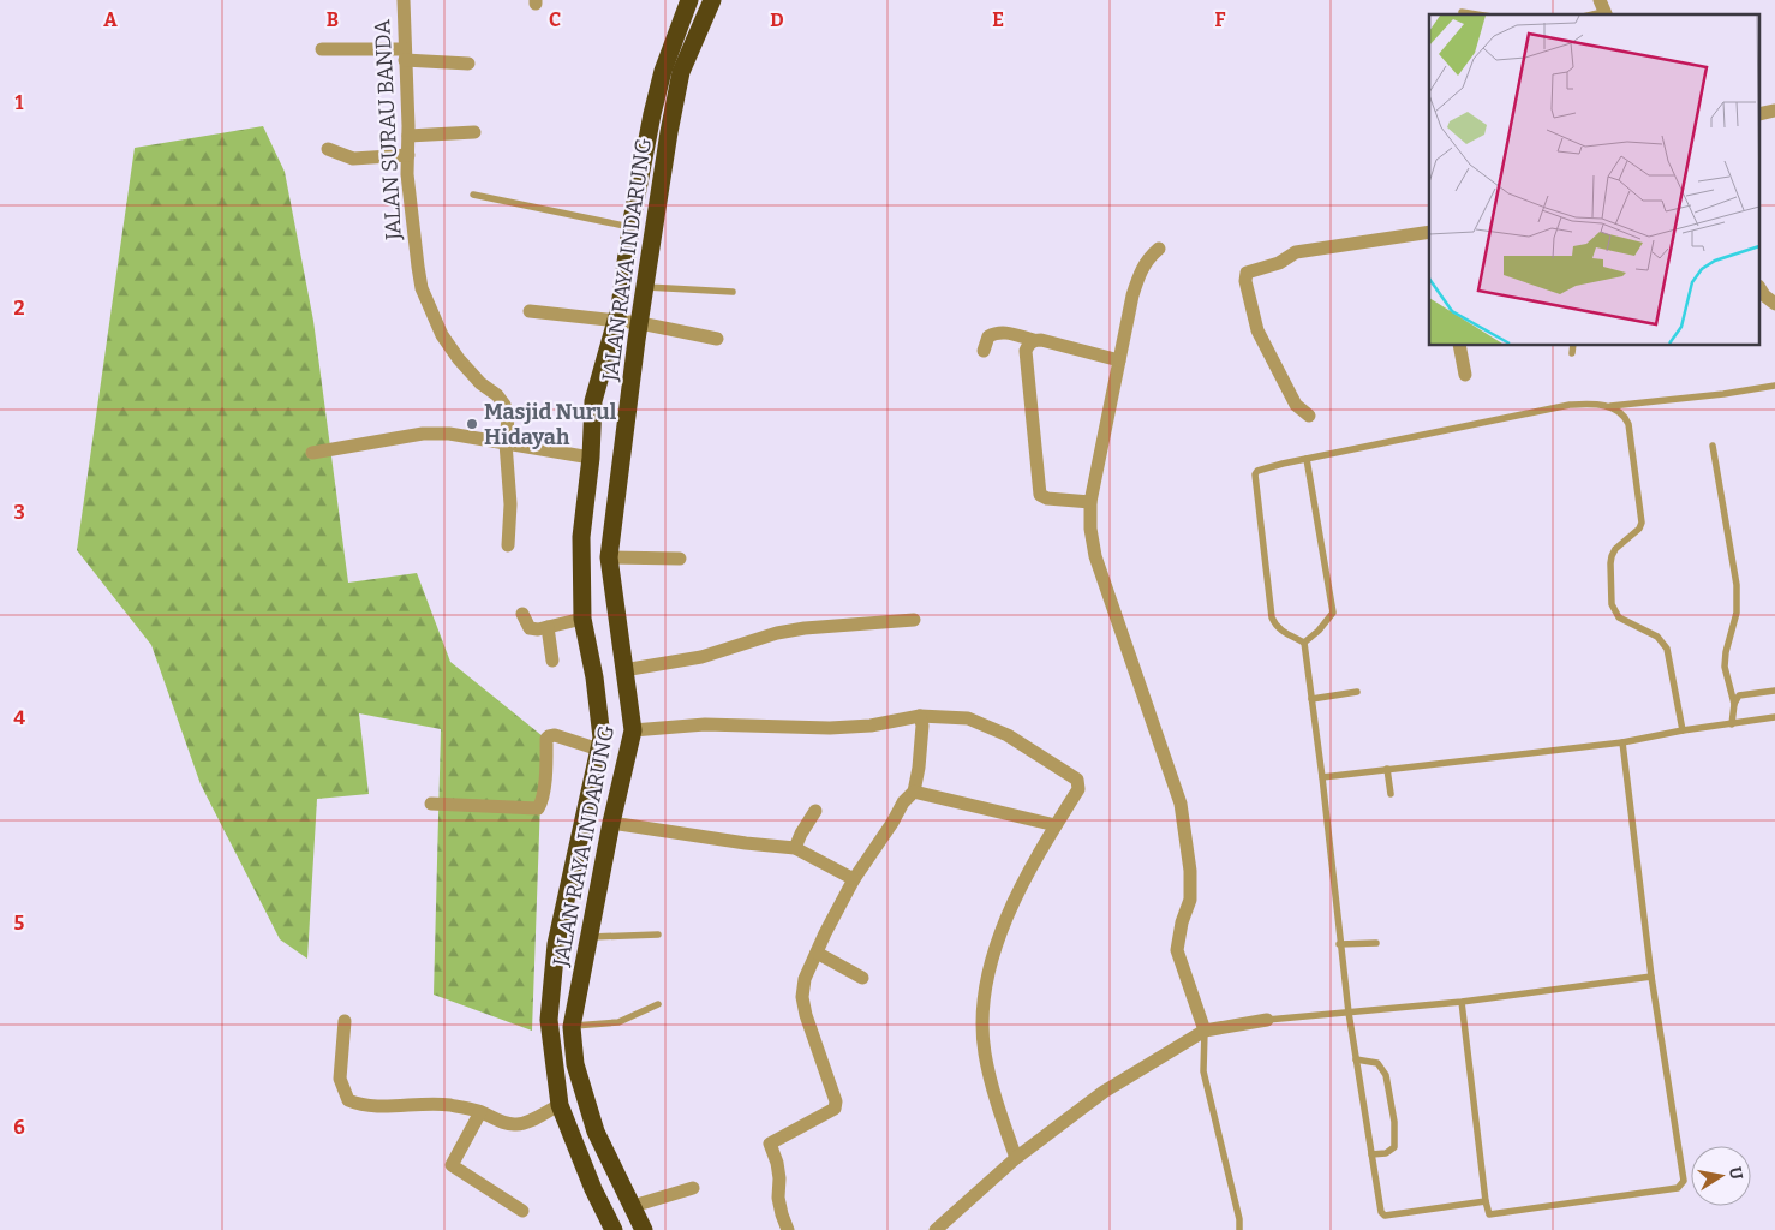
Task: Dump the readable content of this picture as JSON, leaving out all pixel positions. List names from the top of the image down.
{
  "streets": {
    "highway": ["JALAN RAYA INDARUNG"],
    "street": ["JALAN SURAU BANDA"]
  },
  "places": ["Masjid Nurul Hidayah"],
  "north": "right",
  "grid": {
    "columns": [
      "A",
      "B",
      "C",
      "D",
      "E",
      "F"
    ],
    "rows": [
      "1",
      "2",
      "3",
      "4",
      "5",
      "6"
    ]
  }
}
